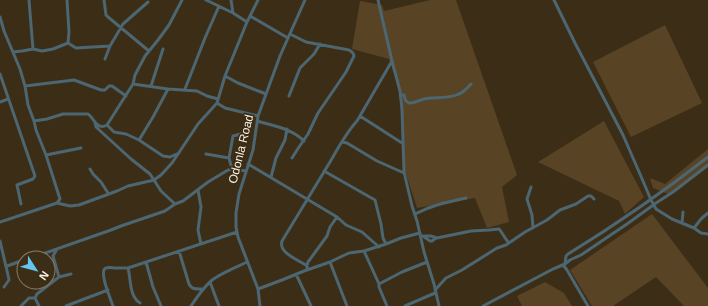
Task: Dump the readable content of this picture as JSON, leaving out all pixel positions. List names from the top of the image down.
{
  "streets": {
    "street": ["Odonla Road"]
  },
  "north": "bottom right"
}
